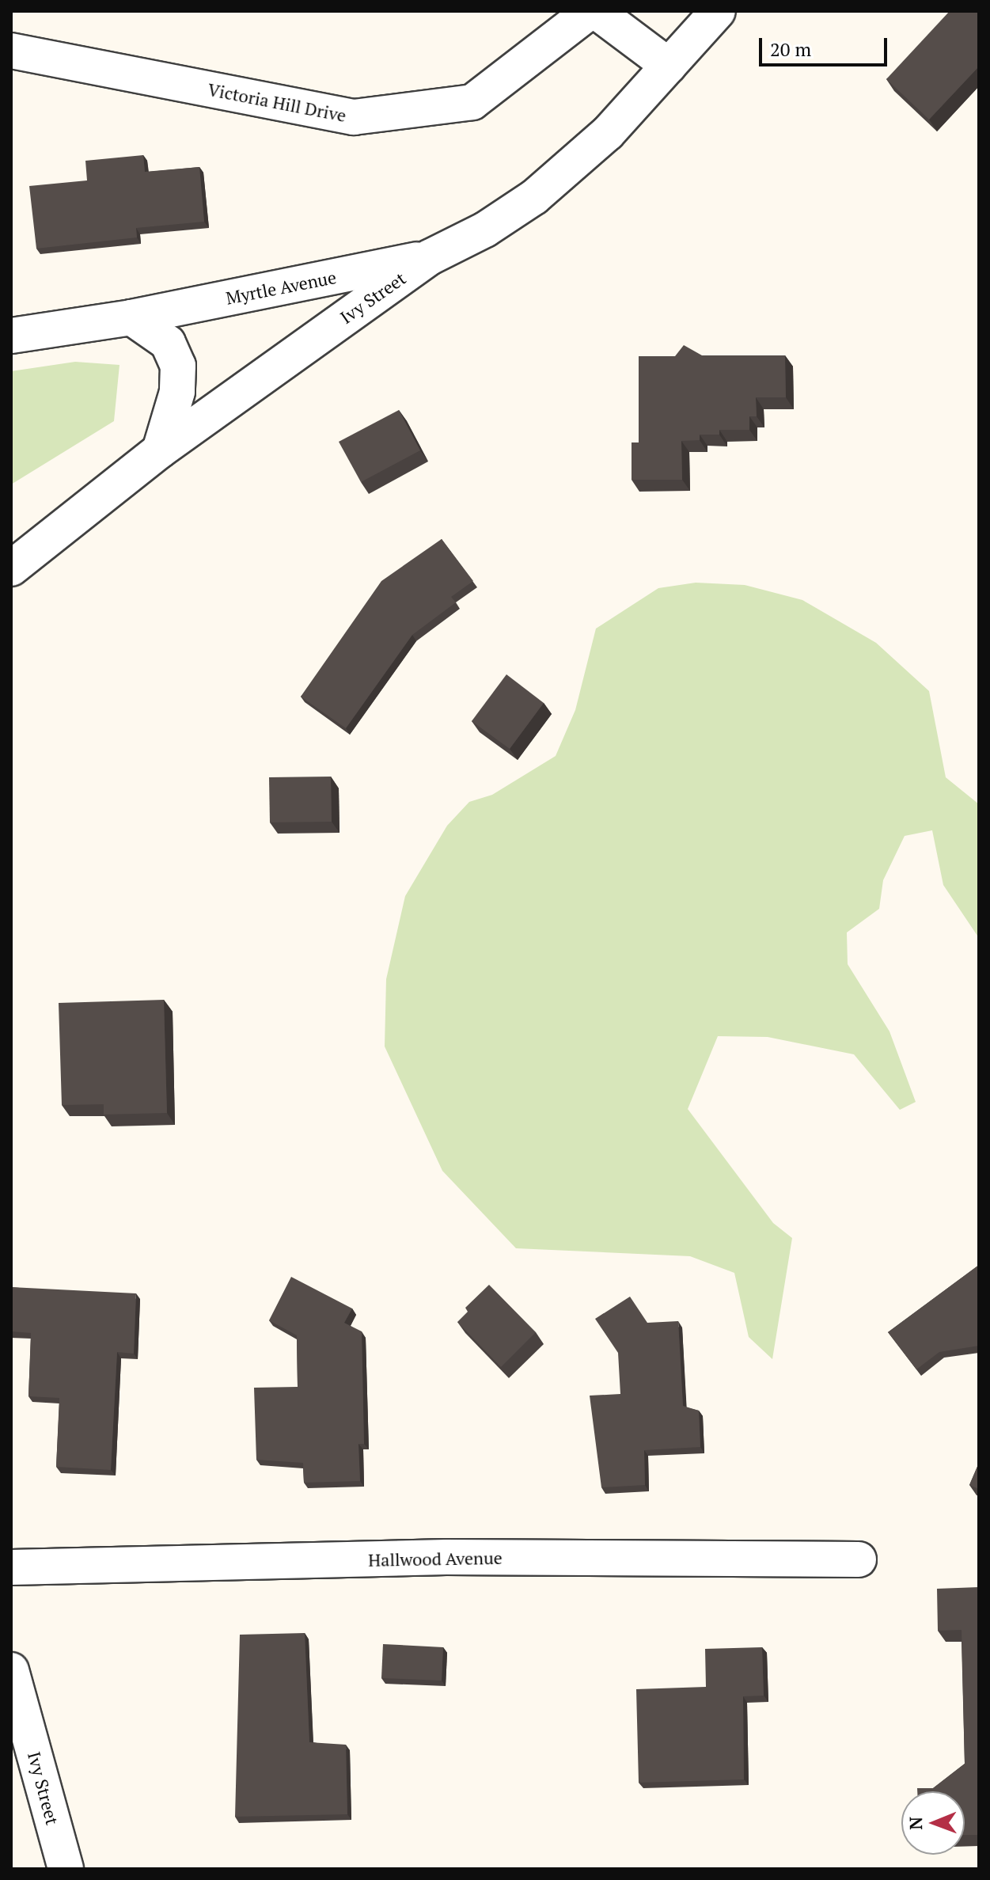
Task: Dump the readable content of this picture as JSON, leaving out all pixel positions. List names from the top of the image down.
{
  "streets": {
    "street": [
      "Victoria Hill Drive",
      "Myrtle Avenue",
      "Ivy Street",
      "Hallwood Avenue"
    ]
  },
  "crossings": [
    ["Myrtle Avenue", "Ivy Street"]
  ],
  "scale_bar": "20 m",
  "north": "left"
}
